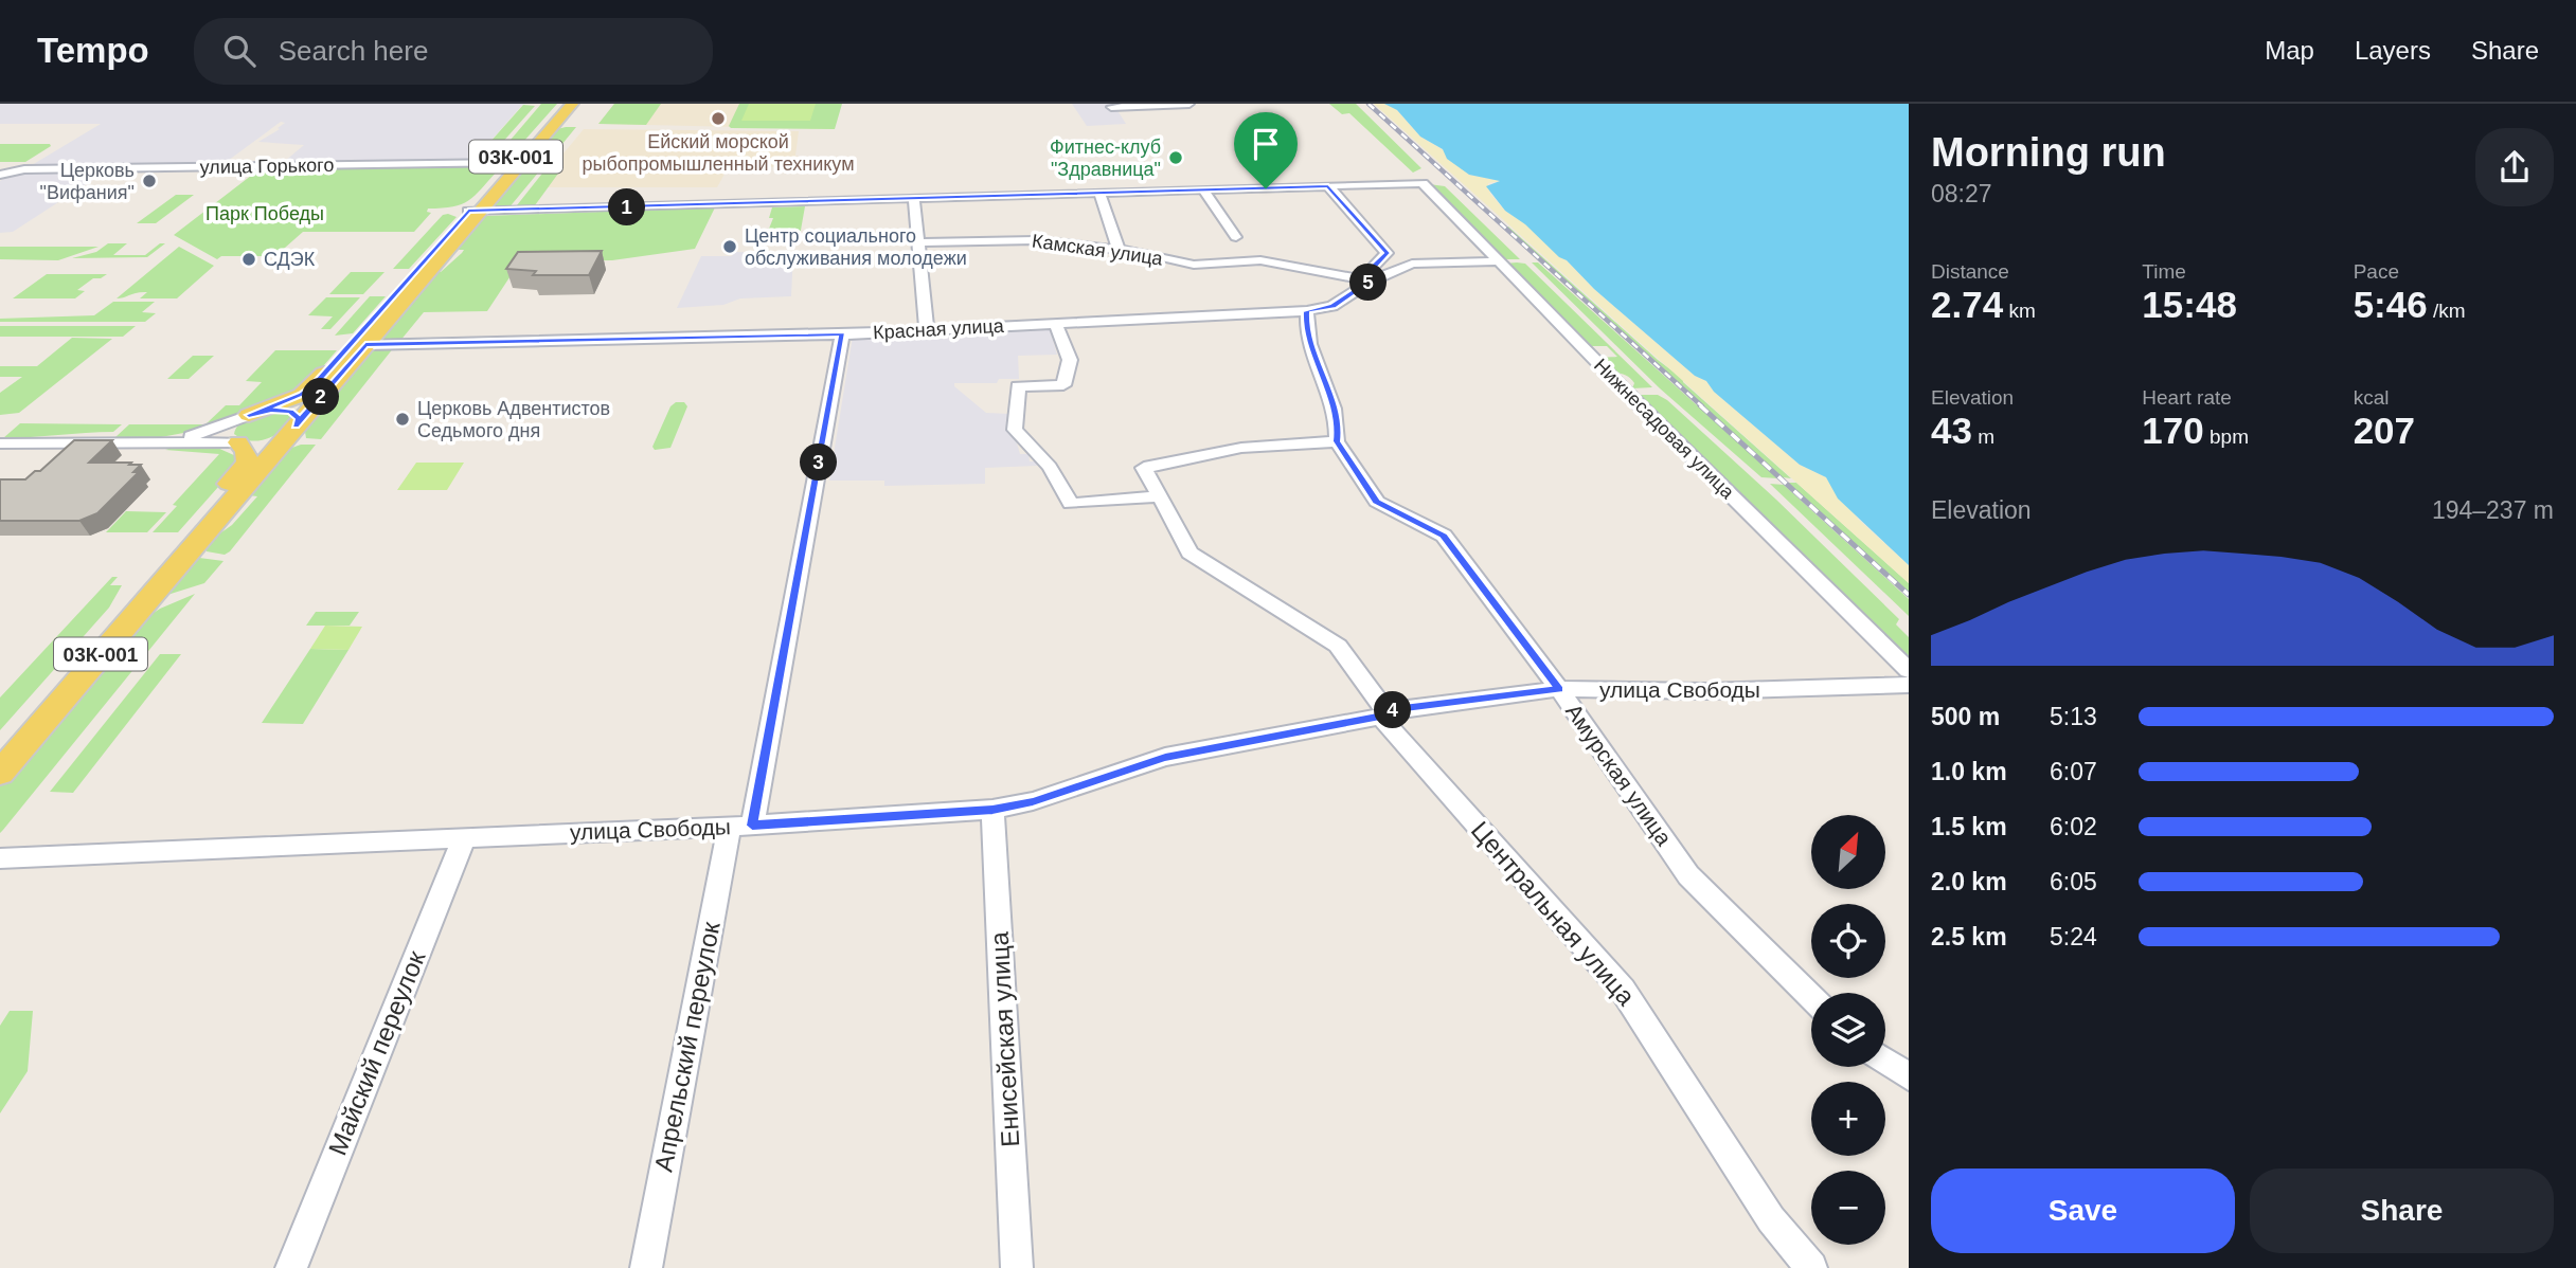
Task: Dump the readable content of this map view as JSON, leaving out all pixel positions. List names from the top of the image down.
{
  "streets": {
    "main road": ["03К-001"],
    "street": [
      "улица Горького",
      "Камская улица",
      "Красная улица",
      "Нижнесадовая улица",
      "улица Свободы",
      "Амурская улица",
      "Центральная улица",
      "Енисейская улица",
      "Апрельский переулок",
      "Майский переулок"
    ]
  },
  "crossings": [
    ["03К-001", "улица Горького"],
    ["03К-001", "Красная улица"],
    ["Камская улица", "Красная улица"],
    ["Красная улица", "Нижнесадовая улица"],
    ["Красная улица", "Амурская улица"],
    ["Красная улица", "Апрельский переулок"],
    ["улица Свободы", "Амурская улица"],
    ["улица Свободы", "Центральная улица"],
    ["улица Свободы", "Енисейская улица"],
    ["улица Свободы", "Апрельский переулок"],
    ["улица Свободы", "Майский переулок"]
  ],
  "parks": ["Парк Победы"],
  "places": [
    "Ейский морской рыбопромышленный техникум",
    "Фитнес-клуб \"Здравница\"",
    "Церковь \"Вифания\"",
    "Центр социального обслуживания молодежи",
    "СДЭК",
    "Церковь Адвентистов Седьмого дня"
  ],
  "north": "top right",
  "page": {
    "header": "Tempo",
    "search": "Search here",
    "nav": ["Map", "Layers", "Share"],
    "heading": ["Morning run", "08:27"],
    "pins": [
      "1",
      "5",
      "2",
      "3",
      "4"
    ],
    "stats": [
      ["Distance", "2.74 km"],
      ["Time", "15:48"],
      ["Pace", "5:46 /km"],
      ["Elevation", "43 m"],
      ["Heart rate", "170 bpm"],
      ["kcal", "207"]
    ],
    "chart": ["Elevation", "194–237 m"],
    "list": [
      {
        "name": "500 m",
        "note": "5:13"
      },
      {
        "name": "1.0 km",
        "note": "6:07"
      },
      {
        "name": "1.5 km",
        "note": "6:02"
      },
      {
        "name": "2.0 km",
        "note": "6:05"
      },
      {
        "name": "2.5 km",
        "note": "5:24"
      }
    ],
    "map_buttons": ["+", "−"],
    "buttons": ["Save", "Share"]
  }
}
